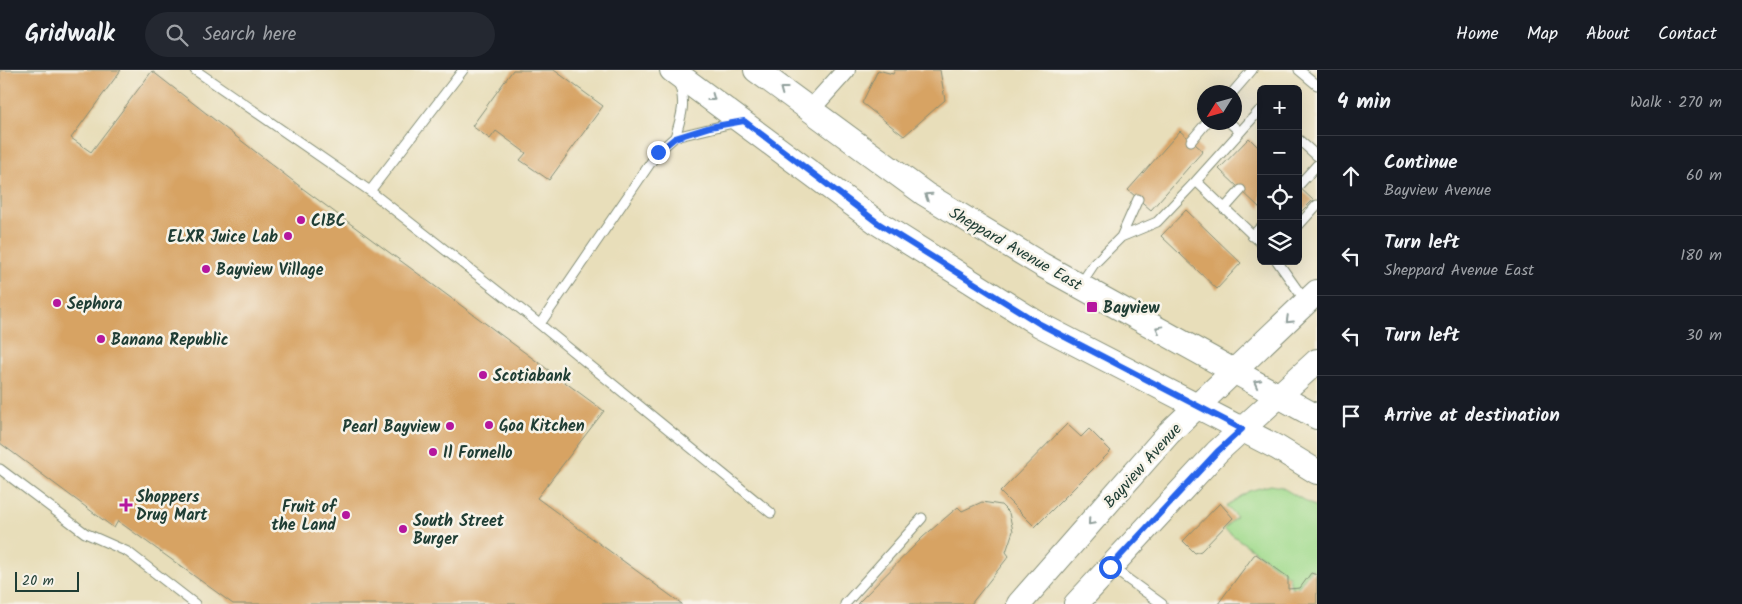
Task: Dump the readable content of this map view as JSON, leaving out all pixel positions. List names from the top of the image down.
{
  "streets": {
    "main road": ["Sheppard Avenue East", "Bayview Avenue"]
  },
  "crossings": [
    ["Sheppard Avenue East", "Bayview Avenue"]
  ],
  "places": {
    "other": [
      "CIBC",
      "ELXR Juice Lab",
      "Bayview Village",
      "Sephora",
      "Banana Republic",
      "Scotiabank",
      "Goa Kitchen",
      "Pearl Bayview",
      "Il Fornello",
      "Fruit of the Land",
      "South Street Burger"
    ],
    "transit": ["Bayview"],
    "health": ["Shoppers Drug Mart"]
  },
  "scale_bar": "20 m",
  "north": "bottom left",
  "page": {
    "header": "Gridwalk",
    "search": "Search here",
    "nav": [
      "Home",
      "Map",
      "About",
      "Contact"
    ],
    "heading": ["4 min", "Walk · 270 m"],
    "map_buttons": ["+", "−"],
    "list": [
      ["Continue", "Bayview Avenue", "60 m"],
      ["Turn left", "Sheppard Avenue East", "180 m"],
      ["Turn left", "30 m"],
      "Arrive at destination"
    ],
    "scale": "20 m"
  }
}
